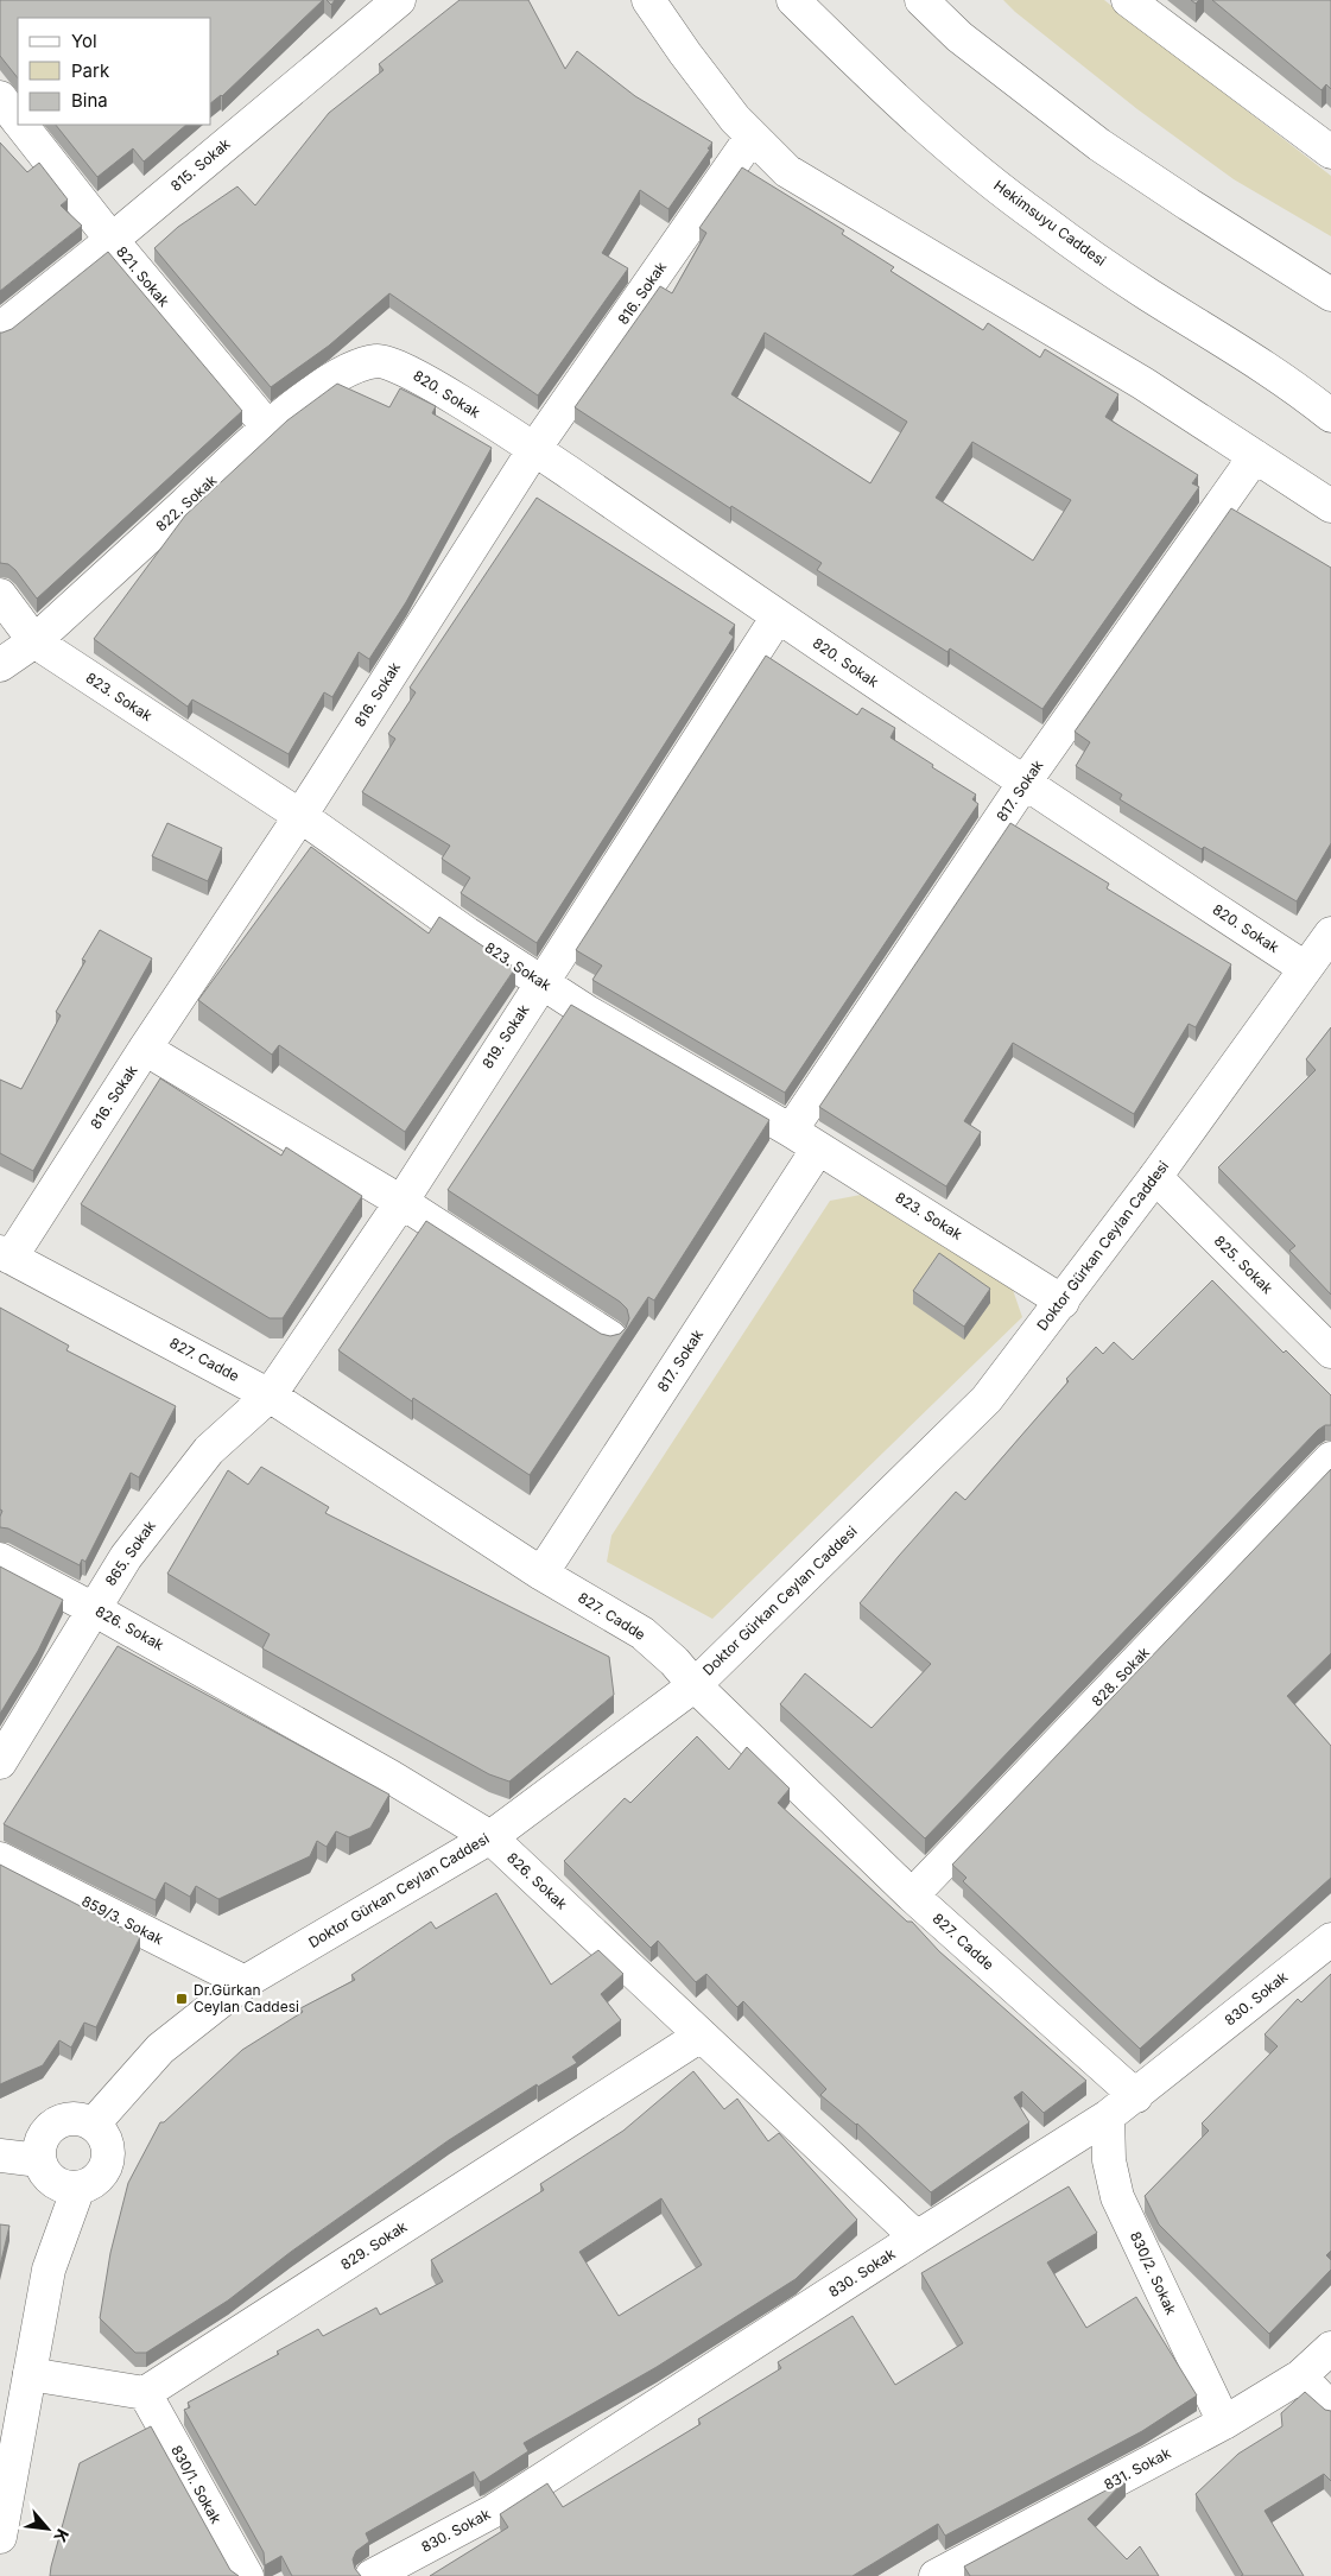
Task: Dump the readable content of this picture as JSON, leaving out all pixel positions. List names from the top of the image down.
{
  "streets": {
    "street": [
      "815. Sokak",
      "Hekimsuyu Caddesi",
      "821. Sokak",
      "816. Sokak",
      "820. Sokak",
      "822. Sokak",
      "823. Sokak",
      "817. Sokak",
      "819. Sokak",
      "Doktor Gürkan Ceylan Caddesi",
      "825. Sokak",
      "827. Cadde",
      "865. Sokak",
      "826. Sokak",
      "828. Sokak",
      "859/3. Sokak",
      "830. Sokak",
      "829. Sokak",
      "830/2. Sokak",
      "831. Sokak",
      "830/1. Sokak"
    ]
  },
  "crossings": [
    ["815. Sokak", "821. Sokak"],
    ["821. Sokak", "822. Sokak"],
    ["816. Sokak", "820. Sokak"],
    ["816. Sokak", "823. Sokak"],
    ["816. Sokak", "827. Cadde"],
    ["820. Sokak", "822. Sokak"],
    ["820. Sokak", "817. Sokak"],
    ["820. Sokak", "819. Sokak"],
    ["820. Sokak", "Doktor Gürkan Ceylan Caddesi"],
    ["822. Sokak", "823. Sokak"],
    ["823. Sokak", "817. Sokak"],
    ["823. Sokak", "819. Sokak"],
    ["823. Sokak", "Doktor Gürkan Ceylan Caddesi"],
    ["817. Sokak", "827. Cadde"],
    ["819. Sokak", "827. Cadde"],
    ["819. Sokak", "865. Sokak"],
    ["Doktor Gürkan Ceylan Caddesi", "825. Sokak"],
    ["Doktor Gürkan Ceylan Caddesi", "827. Cadde"],
    ["Doktor Gürkan Ceylan Caddesi", "826. Sokak"],
    ["Doktor Gürkan Ceylan Caddesi", "859/3. Sokak"],
    ["827. Cadde", "865. Sokak"],
    ["827. Cadde", "828. Sokak"],
    ["827. Cadde", "830. Sokak"],
    ["865. Sokak", "826. Sokak"],
    ["826. Sokak", "830. Sokak"],
    ["826. Sokak", "829. Sokak"],
    ["830. Sokak", "830/2. Sokak"],
    ["829. Sokak", "830/1. Sokak"],
    ["830/2. Sokak", "831. Sokak"]
  ],
  "places": {
    "transit": ["Dr.Gürkan Ceylan Caddesi"]
  },
  "legend": ["Yol", "Park", "Bina"],
  "north": "bottom right"
}
